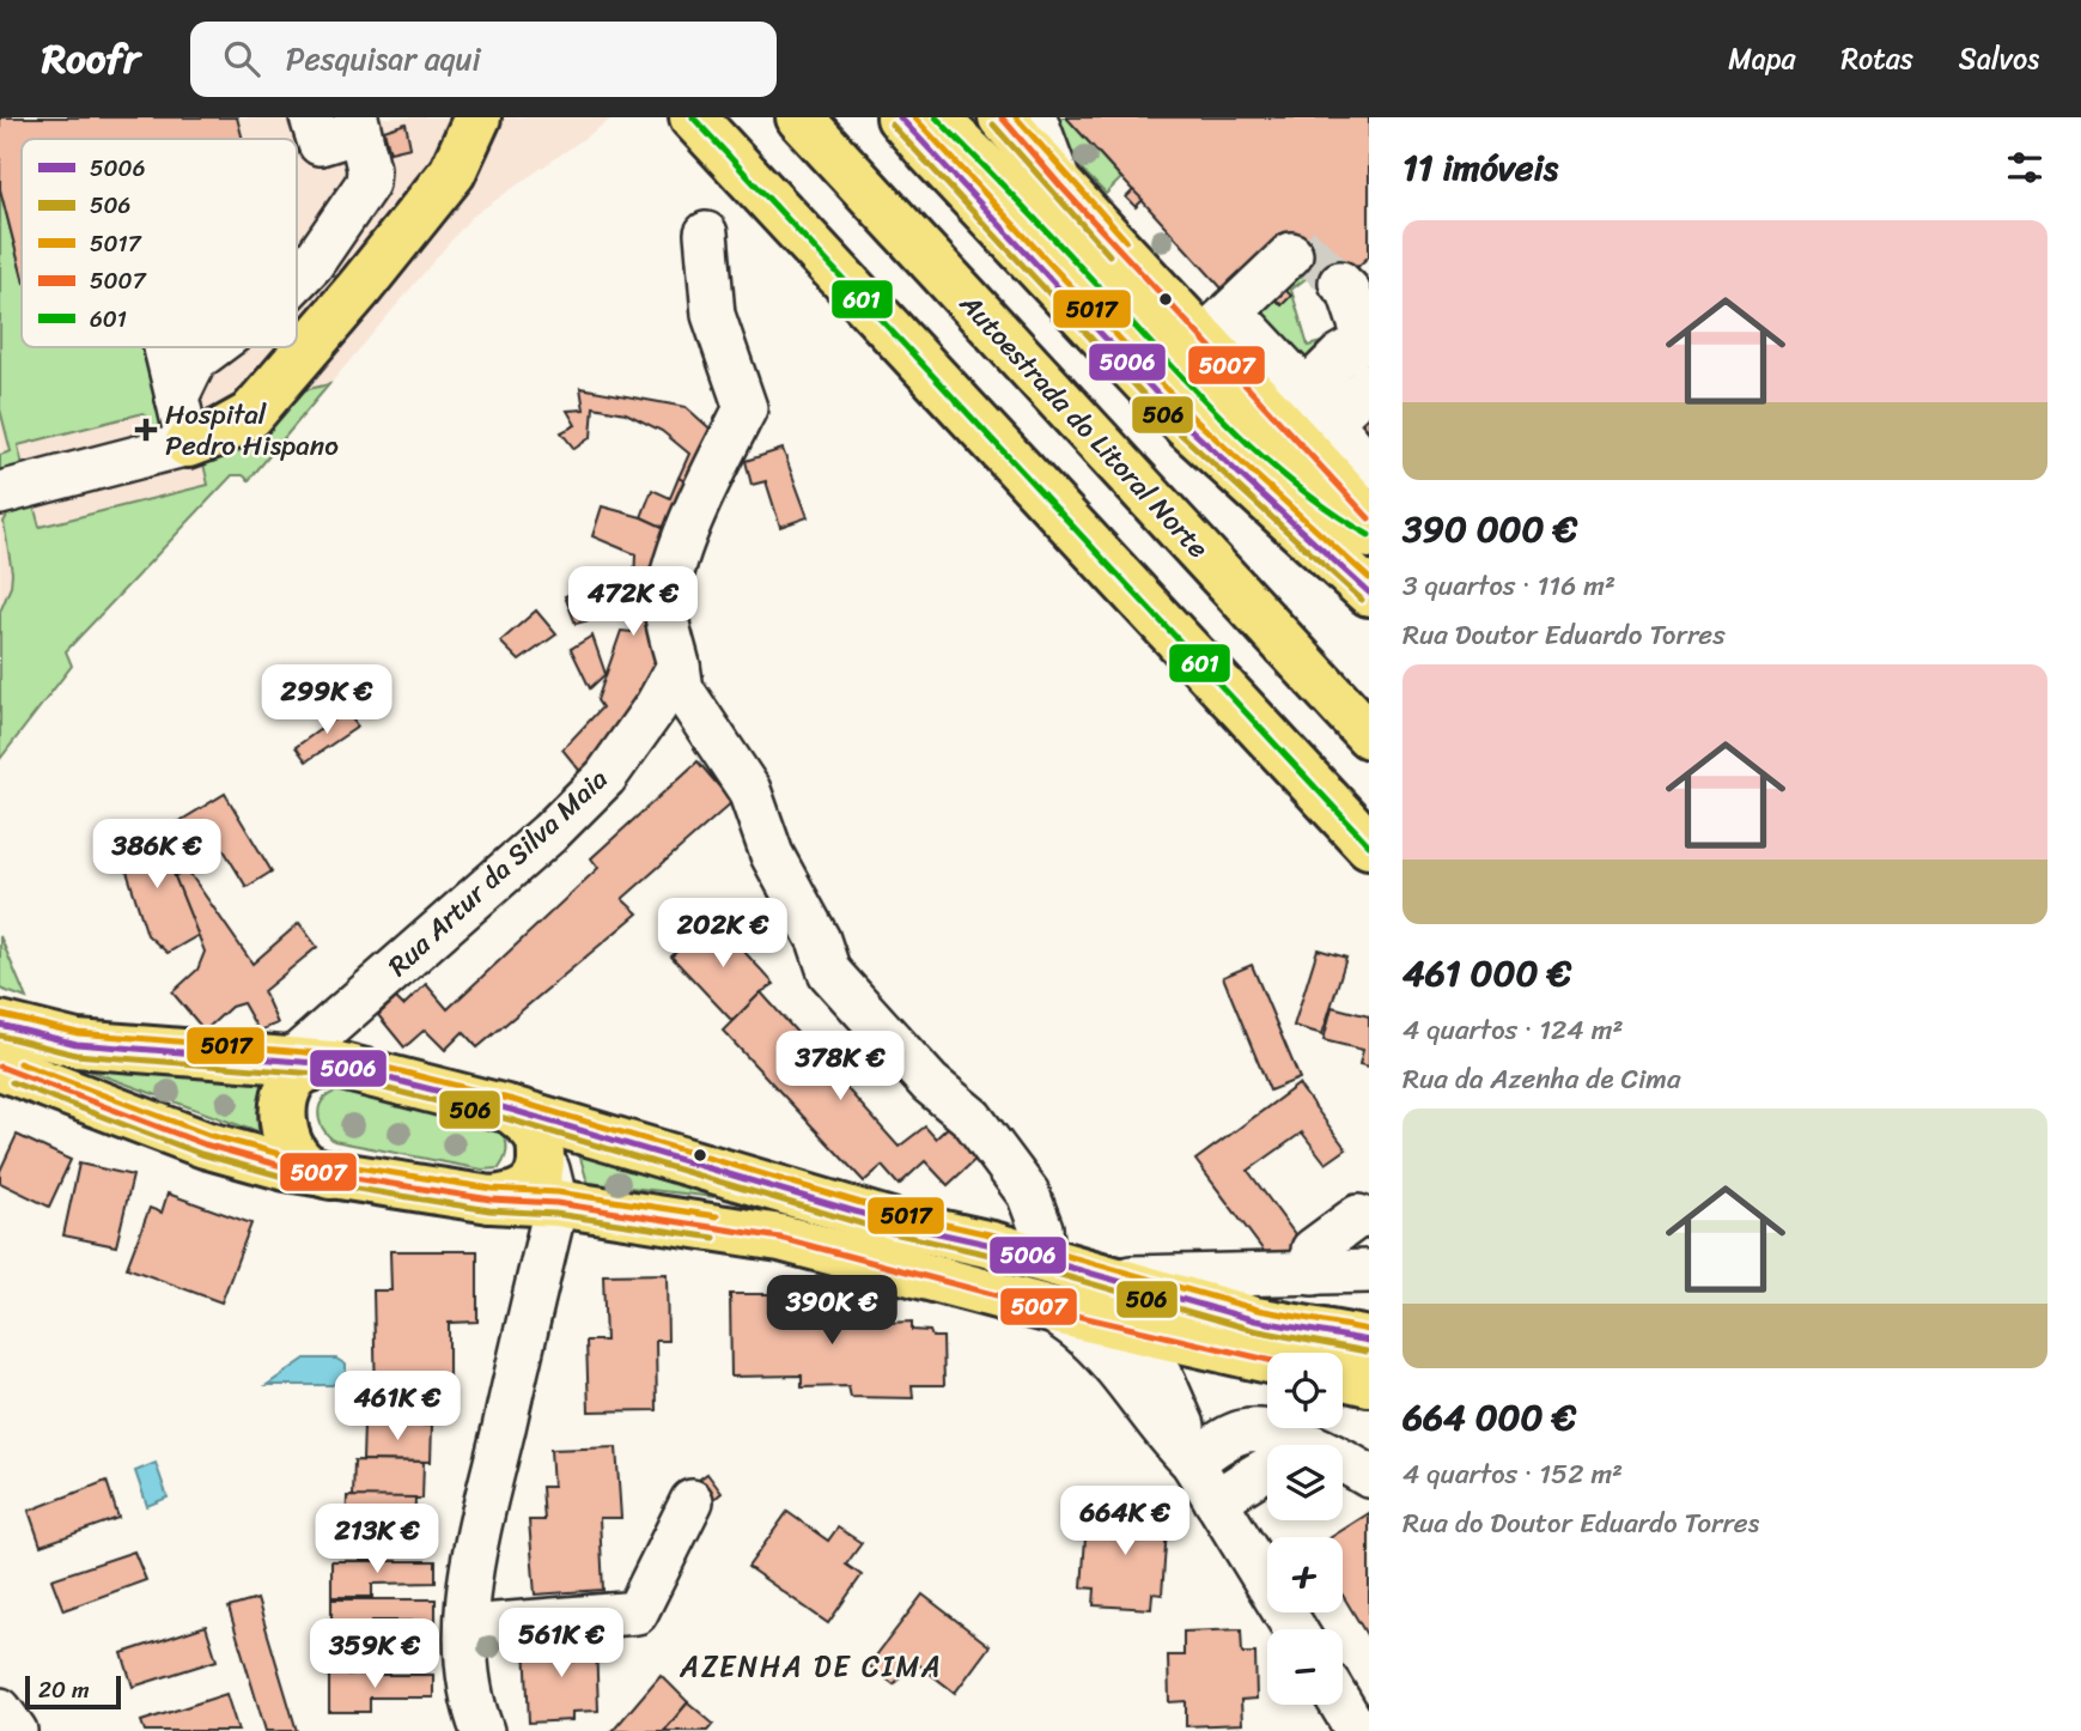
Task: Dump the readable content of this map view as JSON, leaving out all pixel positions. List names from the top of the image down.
{
  "streets": {
    "main road": ["Autoestrada do Litoral Norte"],
    "street": ["Rua Artur da Silva Maia"]
  },
  "districts": ["AZENHA DE CIMA"],
  "places": {
    "health": ["Hospital Pedro Hispano"]
  },
  "lines": [
    "transit line 5006",
    "transit line 5017",
    "transit line 5007",
    "transit line 601",
    "transit line 506"
  ],
  "legend": [
    "5006",
    "506",
    "5017",
    "5007",
    "601"
  ],
  "scale_bar": "20 m",
  "page": {
    "header": "Roofr",
    "search": "Pesquisar aqui",
    "nav": ["Mapa", "Rotas", "Salvos"],
    "heading": "11 imóveis",
    "list": [
      {
        "name": "390 000 €",
        "note": "3 quartos · 116 m² · Rua Doutor Eduardo Torres"
      },
      {
        "name": "461 000 €",
        "note": "4 quartos · 124 m² · Rua da Azenha de Cima"
      },
      {
        "name": "664 000 €",
        "note": "4 quartos · 152 m² · Rua do Doutor Eduardo Torres"
      }
    ],
    "price": [
      "472K €",
      "299K €",
      "386K €",
      "202K €",
      "378K €",
      "390K €",
      "461K €",
      "664K €",
      "213K €",
      "561K €",
      "359K €"
    ],
    "map_buttons": ["+", "−"],
    "scale": "20 m"
  }
}
